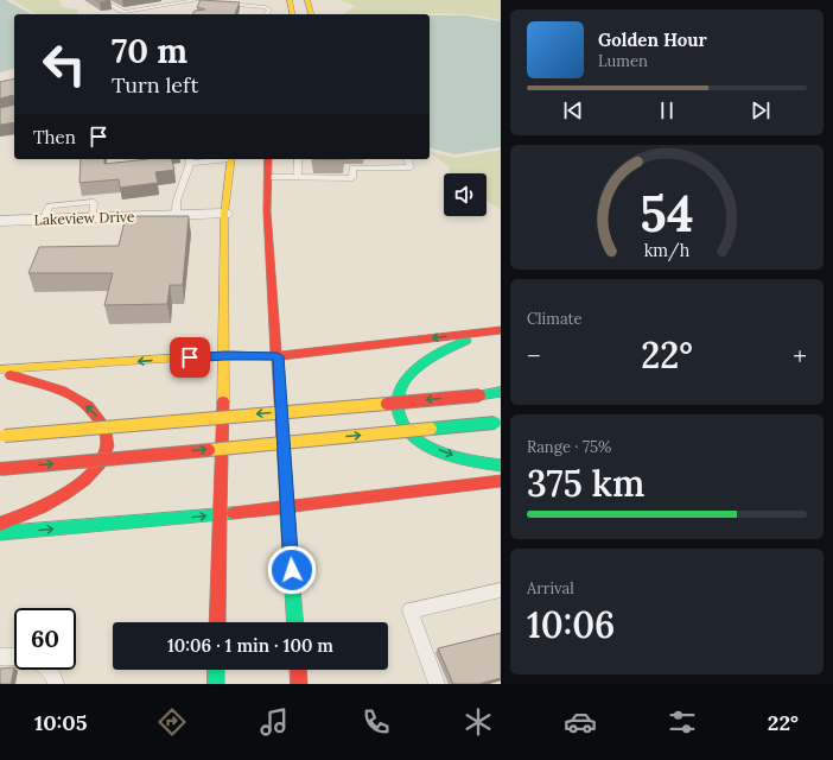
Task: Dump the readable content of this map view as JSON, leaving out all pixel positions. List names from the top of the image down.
{
  "streets": {
    "street": ["Lakeview Drive"]
  },
  "page": {
    "turn": ["70 m", "Turn left"],
    "song": ["Golden Hour", "Lumen"],
    "then": "Then",
    "tile": [
      "Climate",
      ["Range · 75%", "375 km"],
      ["Arrival", "10:06"]
    ],
    "heat": ["−", "22°", "+"],
    "limit": "60",
    "trip": "10:06 · 1 min · 100 m",
    "tabs": ["10:05", "22°"],
    "gauge": ["54", "km/h"]
  }
}
